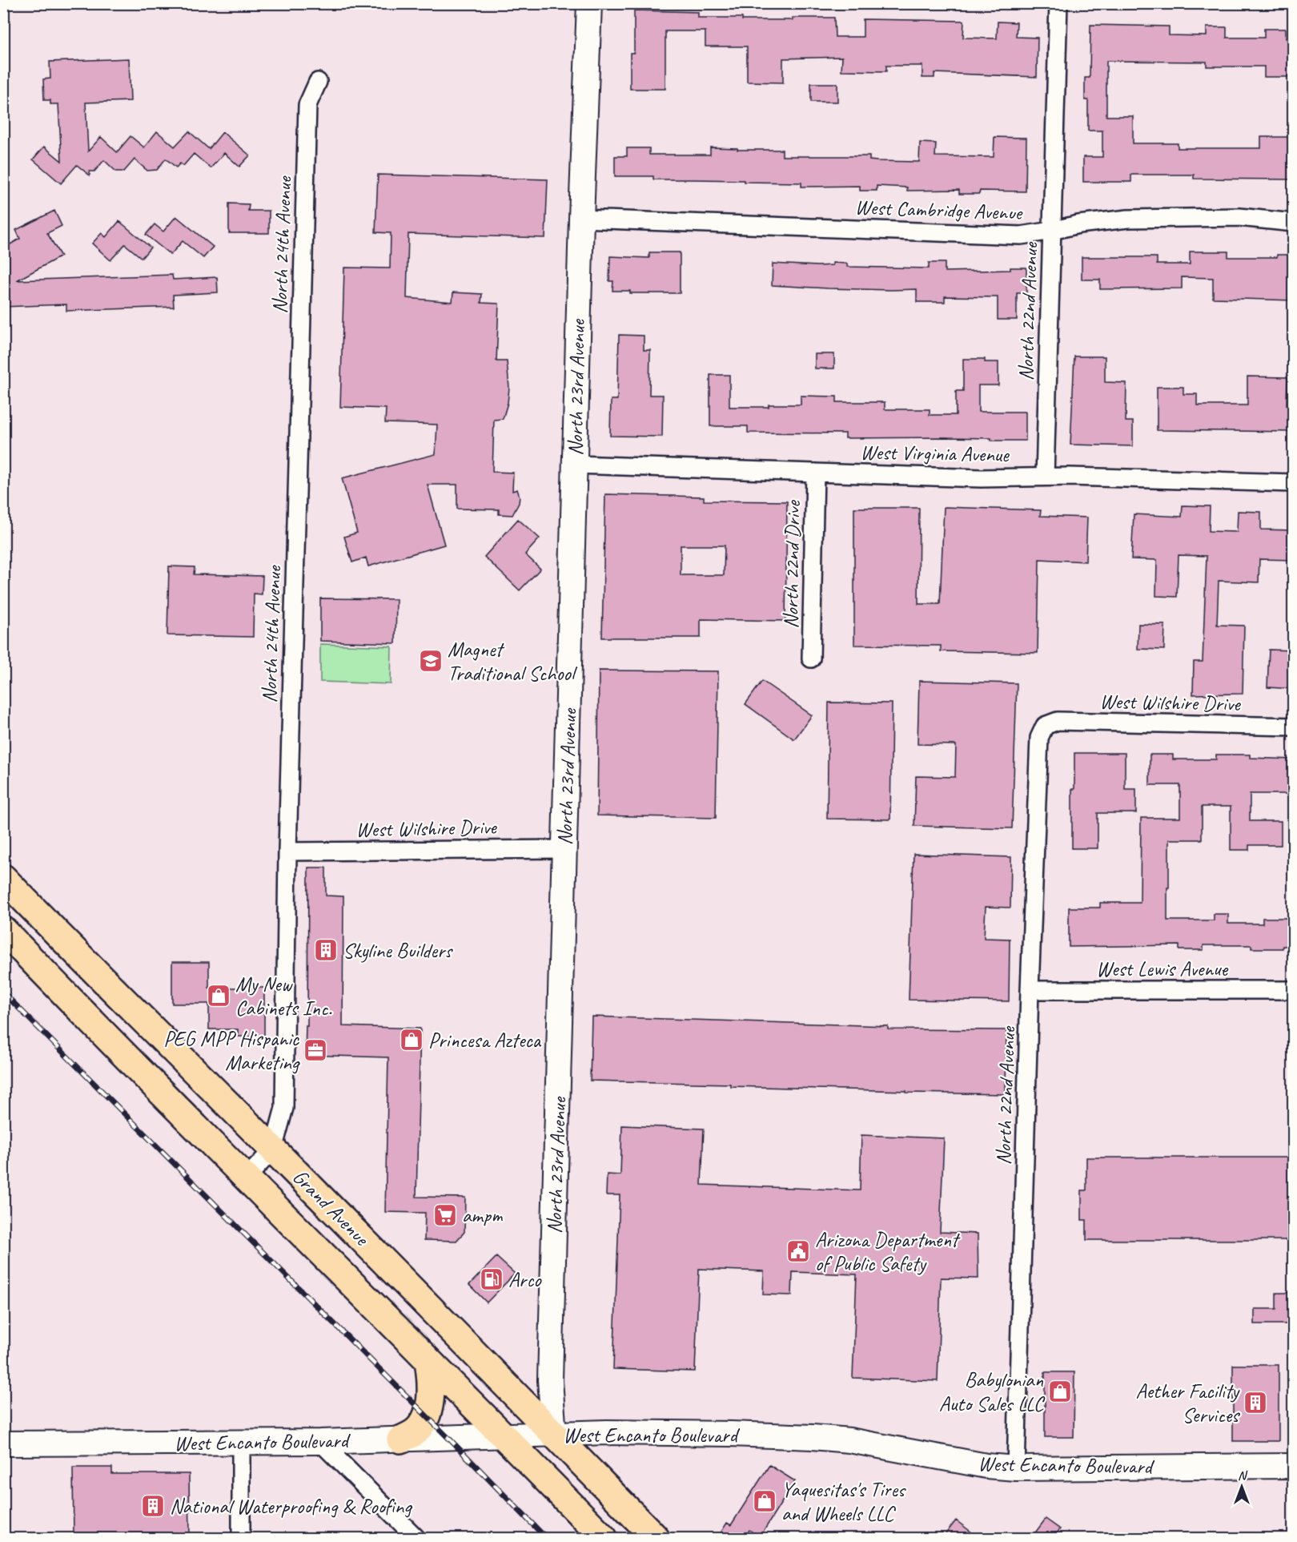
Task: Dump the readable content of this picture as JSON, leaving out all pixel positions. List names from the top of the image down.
{
  "streets": {
    "main road": ["Grand Avenue"],
    "street": [
      "West Cambridge Avenue",
      "North 24th Avenue",
      "North 22nd Avenue",
      "North 23rd Avenue",
      "West Virginia Avenue",
      "North 22nd Drive",
      "West Wilshire Drive",
      "West Lewis Avenue",
      "West Encanto Boulevard"
    ]
  },
  "crossings": [
    ["West Cambridge Avenue", "North 22nd Avenue"],
    ["West Cambridge Avenue", "North 23rd Avenue"],
    ["North 24th Avenue", "West Wilshire Drive"],
    ["North 24th Avenue", "Grand Avenue"],
    ["North 22nd Avenue", "West Virginia Avenue"],
    ["North 22nd Avenue", "West Wilshire Drive"],
    ["North 22nd Avenue", "West Lewis Avenue"],
    ["North 22nd Avenue", "West Encanto Boulevard"],
    ["North 23rd Avenue", "West Virginia Avenue"],
    ["North 23rd Avenue", "West Wilshire Drive"],
    ["North 23rd Avenue", "Grand Avenue"],
    ["North 23rd Avenue", "West Encanto Boulevard"],
    ["West Virginia Avenue", "North 22nd Drive"],
    ["Grand Avenue", "West Encanto Boulevard"]
  ],
  "places": {
    "school or university": ["Magnet Traditional School"],
    "building": ["Skyline Builders", "Aether Facility Services", "National Waterproofing & Roofing"],
    "shop": [
      "My New Cabinets Inc.",
      "Princesa Azteca",
      "Babylonian Auto Sales LLC",
      "Yaquesitas's Tires and Wheels LLC"
    ],
    "office": ["PEG MPP Hispanic Marketing"],
    "supermarket": ["ampm"],
    "public building": ["Arizona Department of Public Safety"],
    "fuel station": ["Arco"]
  },
  "north": "top"
}
